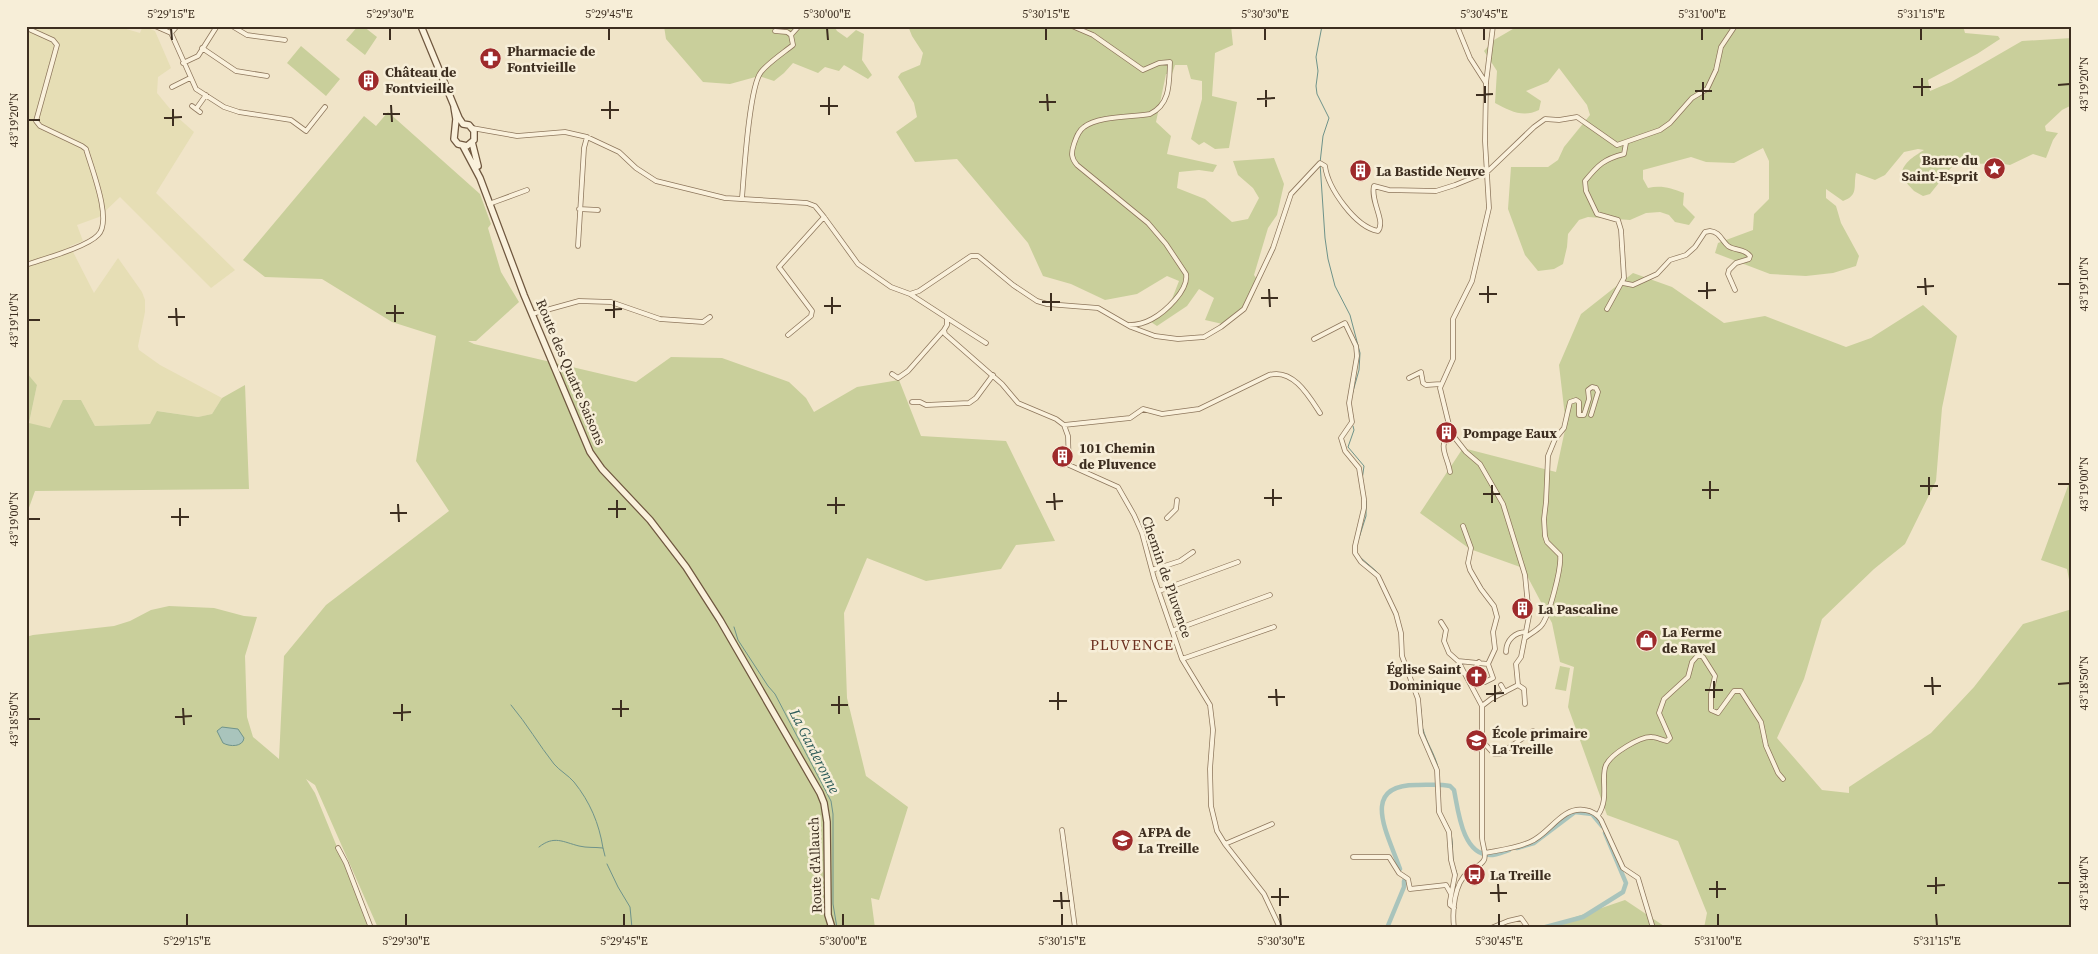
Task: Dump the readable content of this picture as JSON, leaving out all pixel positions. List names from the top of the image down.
{
  "streets": {
    "main road": ["Route des Quatre Saisons", "Route d'Allauch"],
    "street": ["Chemin de Pluvence"]
  },
  "crossings": [
    ["Route des Quatre Saisons", "Route d'Allauch"]
  ],
  "districts": ["PLUVENCE"],
  "water": ["La Garderonne"],
  "places": {
    "pharmacy": ["Pharmacie de Fontvieille"],
    "building": [
      "Château de Fontvieille",
      "La Bastide Neuve",
      "Pompage Eaux",
      "101 Chemin de Pluvence",
      "La Pascaline"
    ],
    "place": ["Barre du Saint-Esprit"],
    "shop": ["La Ferme de Ravel"],
    "church": ["Église Saint Dominique"],
    "school or university": ["École primaire La Treille", "AFPA de La Treille"],
    "bus stop": ["La Treille"]
  },
  "coordinates": [
    "5°29'15\"E",
    "5°29'30\"E",
    "5°29'45\"E",
    "5°30'00\"E",
    "5°30'15\"E",
    "5°30'30\"E",
    "5°30'45\"E",
    "5°31'00\"E",
    "5°31'15\"E",
    "43°19'20\"N",
    "43°19'10\"N",
    "43°19'00\"N",
    "43°18'50\"N",
    "43°18'40\"N"
  ]
}
